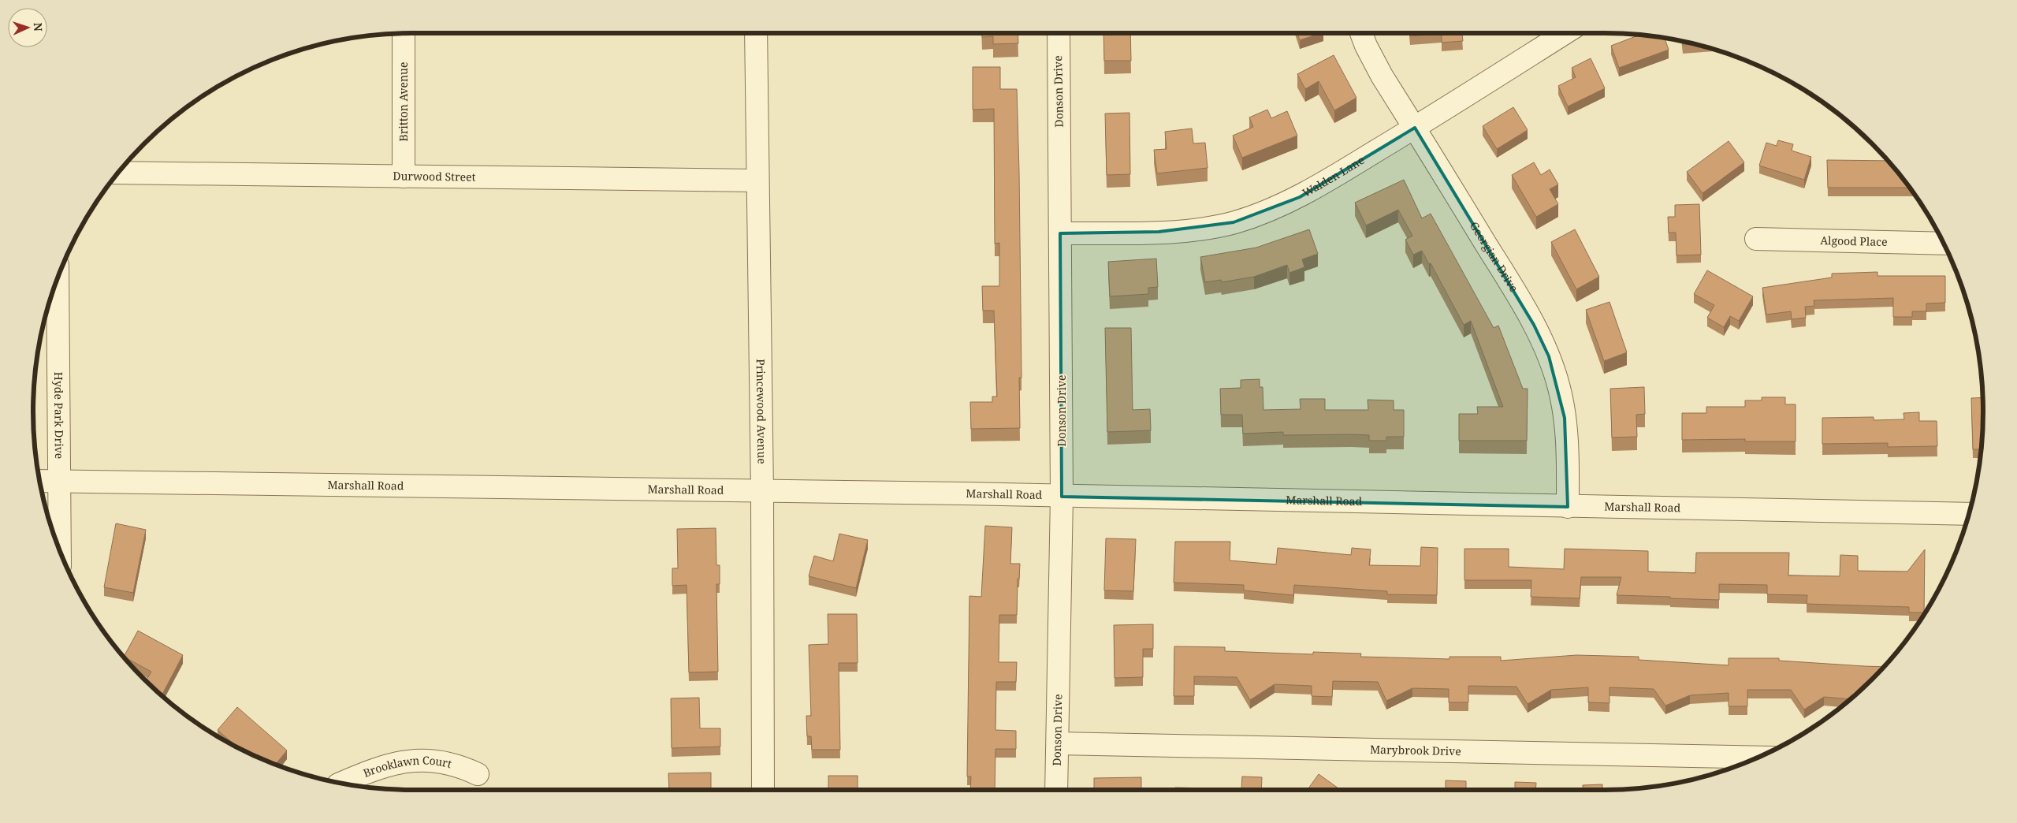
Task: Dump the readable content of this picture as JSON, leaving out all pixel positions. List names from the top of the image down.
{
  "streets": {
    "street": [
      "Donson Drive",
      "Britton Avenue",
      "Walden Lane",
      "Durwood Street",
      "Algood Place",
      "Georgian Drive",
      "Princewood Avenue",
      "Hyde Park Drive",
      "Marshall Road",
      "Marybrook Drive",
      "Brooklawn Court"
    ]
  },
  "crossings": [
    ["Donson Drive", "Walden Lane"],
    ["Donson Drive", "Marshall Road"],
    ["Donson Drive", "Marybrook Drive"],
    ["Britton Avenue", "Durwood Street"],
    ["Walden Lane", "Georgian Drive"],
    ["Durwood Street", "Princewood Avenue"],
    ["Georgian Drive", "Marshall Road"],
    ["Princewood Avenue", "Marshall Road"],
    ["Hyde Park Drive", "Marshall Road"]
  ],
  "north": "right"
}
